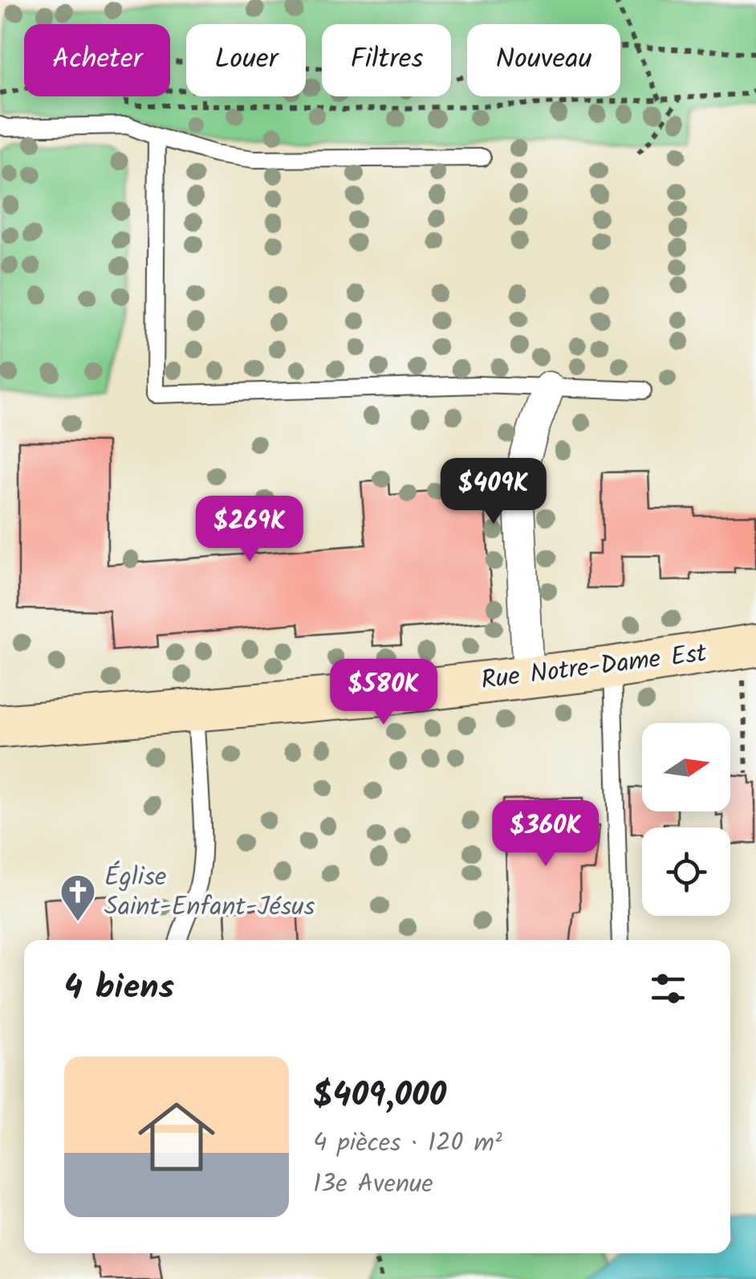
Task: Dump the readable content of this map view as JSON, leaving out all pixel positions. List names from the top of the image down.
{
  "streets": {
    "main road": ["Rue Notre-Dame Est"]
  },
  "places": {
    "church": ["Église Saint-Enfant-Jésus"]
  },
  "north": "right",
  "page": {
    "chip": [
      "Acheter",
      "Louer",
      "Filtres",
      "Nouveau"
    ],
    "price": [
      "$409K",
      "$269K",
      "$580K",
      "$360K"
    ],
    "heading": "4 biens",
    "list": [
      {
        "name": "$409,000",
        "note": "4 pièces · 120 m² · 13e Avenue"
      }
    ]
  }
}
